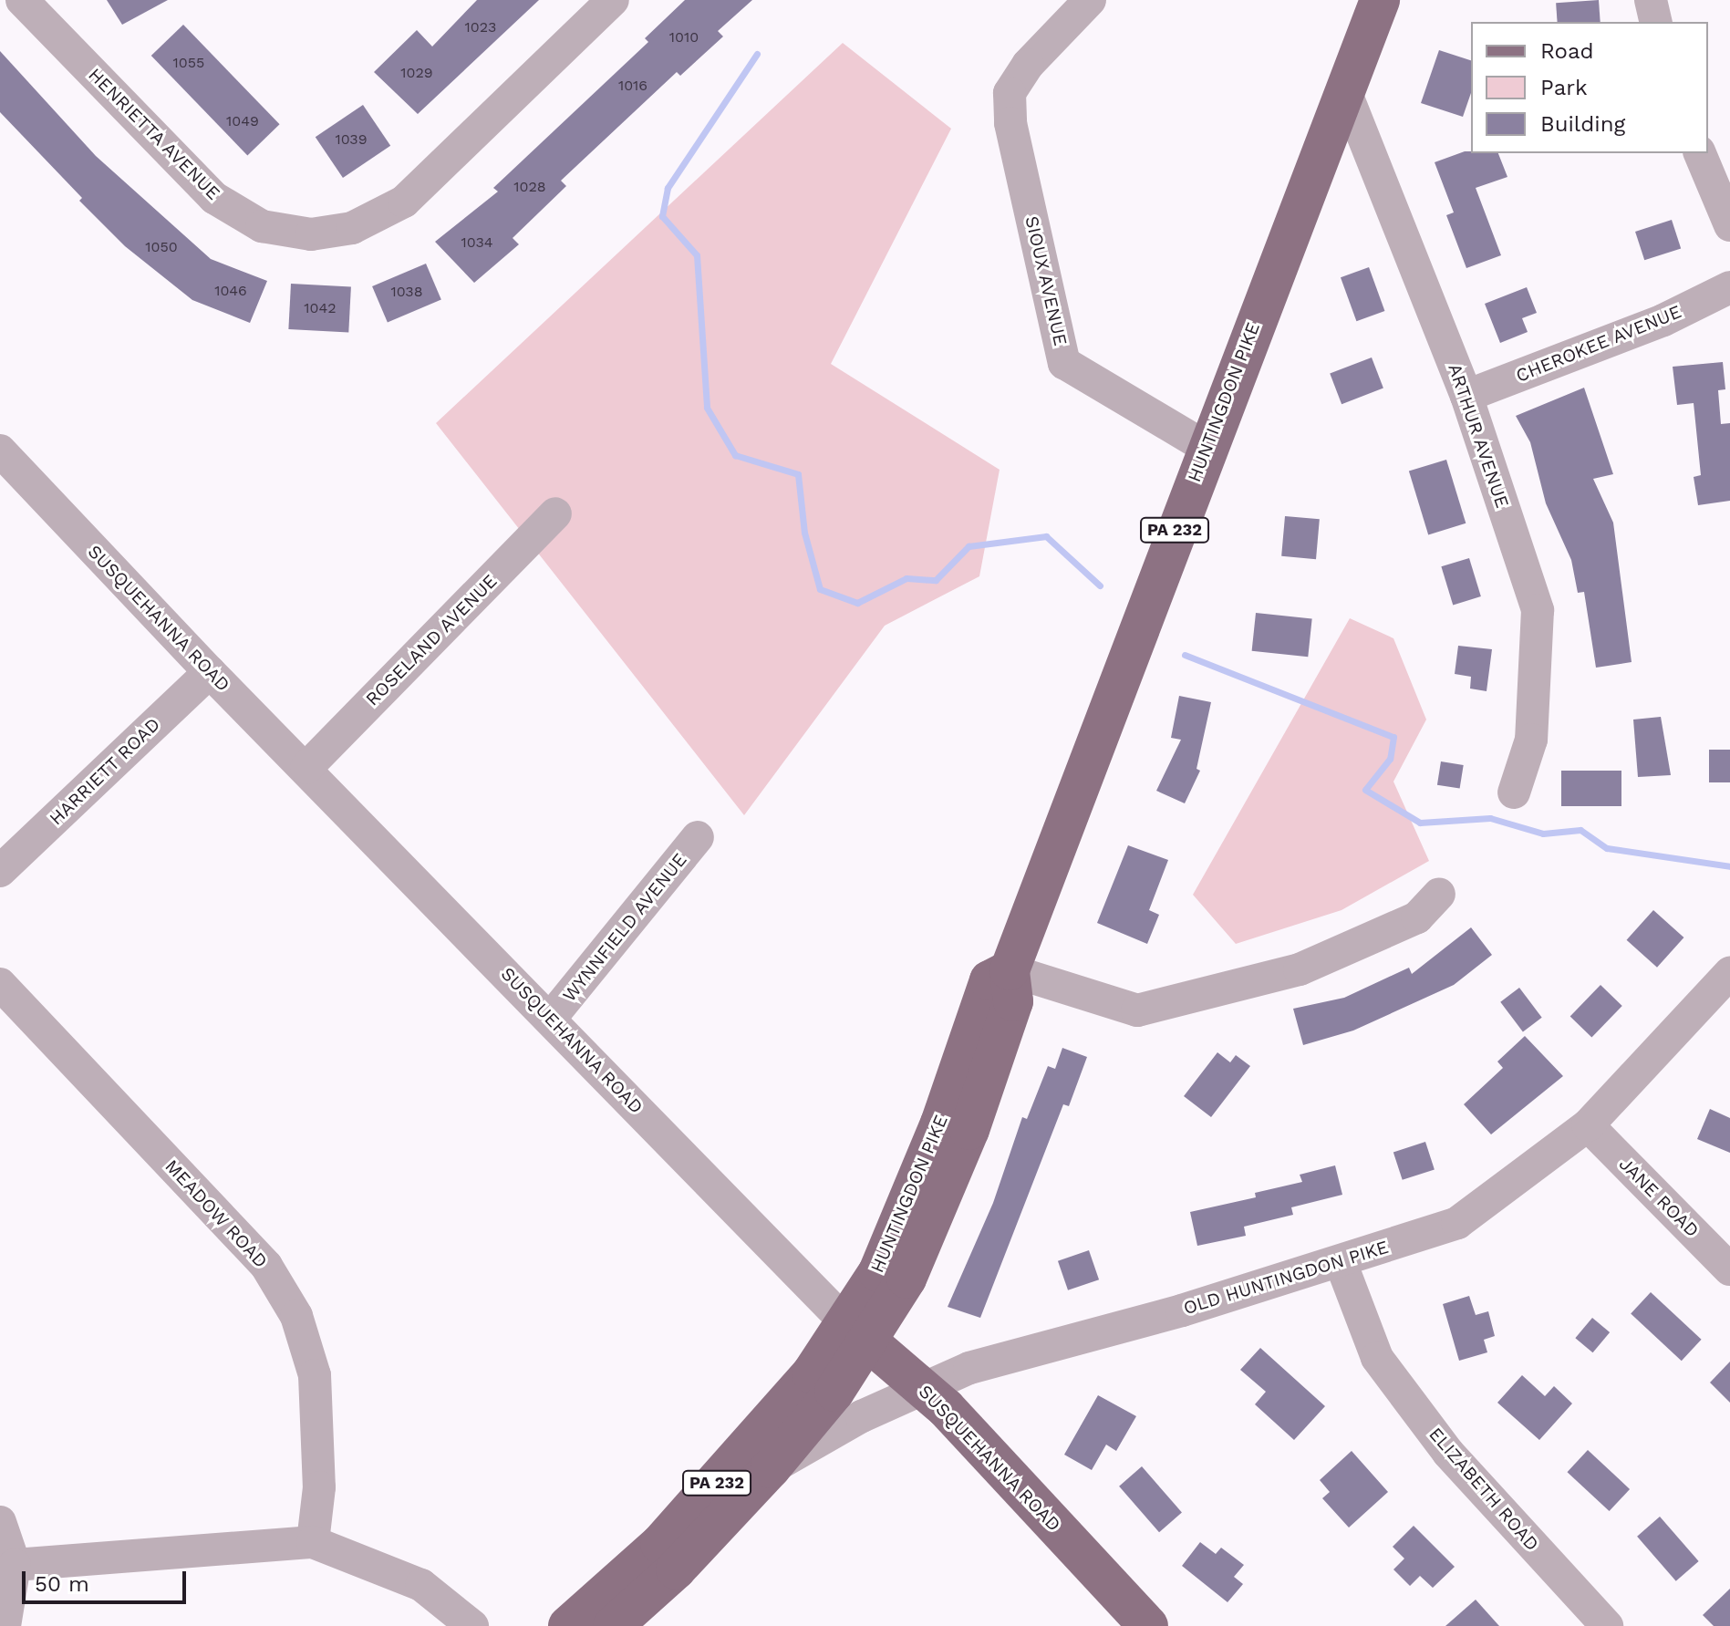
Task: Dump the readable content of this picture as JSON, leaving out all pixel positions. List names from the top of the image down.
{
  "streets": {
    "main road": ["HUNTINGDON PIKE", "PA 232", "SUSQUEHANNA ROAD"],
    "street": [
      "HENRIETTA AVENUE",
      "SIOUX AVENUE",
      "CHEROKEE AVENUE",
      "ARTHUR AVENUE",
      "ROSELAND AVENUE",
      "HARRIETT ROAD",
      "WYNNFIELD AVENUE",
      "JANE ROAD",
      "MEADOW ROAD",
      "OLD HUNTINGDON PIKE",
      "ELIZABETH ROAD"
    ]
  },
  "crossings": [
    ["SIOUX AVENUE", "HUNTINGDON PIKE"],
    ["CHEROKEE AVENUE", "ARTHUR AVENUE"],
    ["HUNTINGDON PIKE", "ARTHUR AVENUE"],
    ["HUNTINGDON PIKE", "SUSQUEHANNA ROAD"],
    ["HUNTINGDON PIKE", "OLD HUNTINGDON PIKE"],
    ["SUSQUEHANNA ROAD", "ROSELAND AVENUE"],
    ["SUSQUEHANNA ROAD", "HARRIETT ROAD"],
    ["SUSQUEHANNA ROAD", "WYNNFIELD AVENUE"],
    ["SUSQUEHANNA ROAD", "OLD HUNTINGDON PIKE"],
    ["JANE ROAD", "OLD HUNTINGDON PIKE"],
    ["OLD HUNTINGDON PIKE", "ELIZABETH ROAD"]
  ],
  "house_numbers": [
    "1023",
    "1010",
    "1055",
    "1029",
    "1016",
    "1049",
    "1039",
    "1028",
    "1034",
    "1050",
    "1046",
    "1038",
    "1042"
  ],
  "legend": ["Road", "Park", "Building"],
  "scale_bar": "50 m"
}
